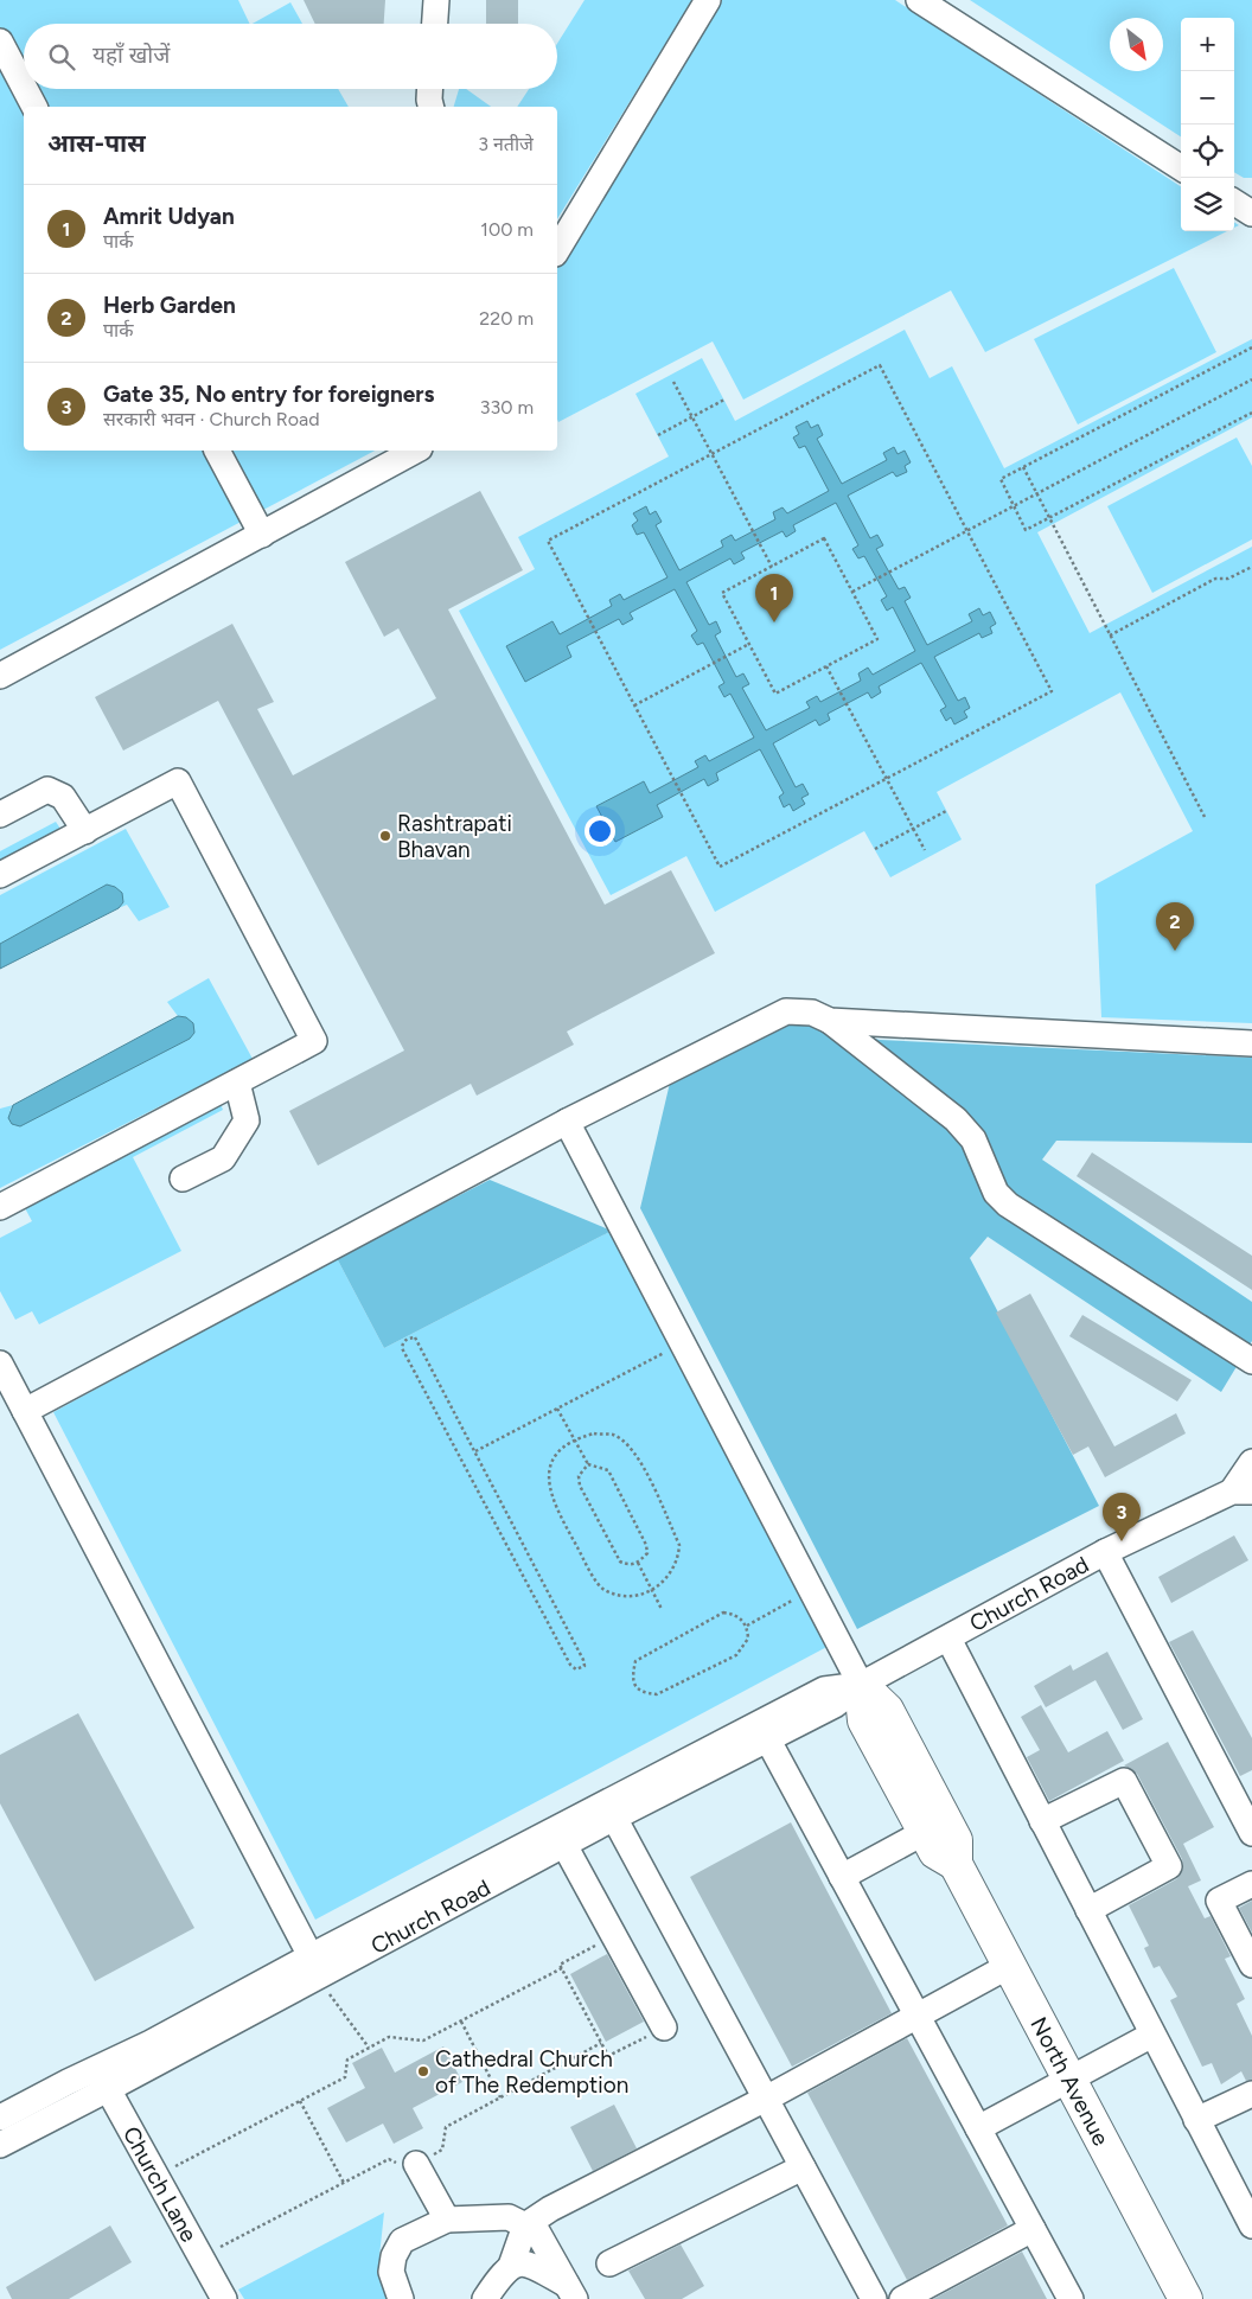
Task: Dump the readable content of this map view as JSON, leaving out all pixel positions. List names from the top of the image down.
{
  "streets": {
    "main road": ["North Avenue"],
    "street": ["Church Road", "Church Lane"]
  },
  "crossings": [
    ["Church Road", "North Avenue"],
    ["Church Road", "Church Lane"]
  ],
  "places": ["Rashtrapati Bhavan", "Cathedral Church of The Redemption"],
  "north": "bottom right",
  "page": {
    "map_buttons": ["+", "−"],
    "search": "यहाँ खोजें",
    "heading": ["आस-पास", "3 नतीजे"],
    "list": [
      {
        "mark": "1",
        "name": "Amrit Udyan",
        "note": "पार्क",
        "value": "100 m"
      },
      {
        "mark": "2",
        "name": "Herb Garden",
        "note": "पार्क",
        "value": "220 m"
      },
      {
        "mark": "3",
        "name": "Gate 35, No entry for foreigners",
        "note": "सरकारी भवन · Church Road",
        "value": "330 m"
      }
    ],
    "pins": ["1", "2", "3"]
  }
}
